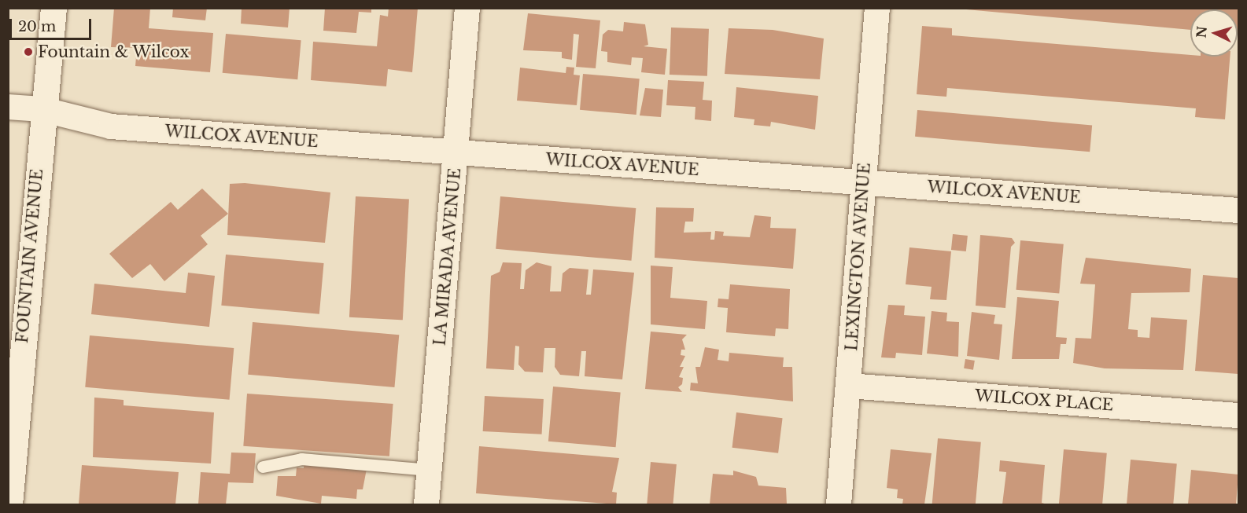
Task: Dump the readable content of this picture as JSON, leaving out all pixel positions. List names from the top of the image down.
{
  "streets": {
    "street": [
      "WILCOX AVENUE",
      "FOUNTAIN AVENUE",
      "LA MIRADA AVENUE",
      "LEXINGTON AVENUE",
      "WILCOX PLACE"
    ]
  },
  "crossings": [
    ["WILCOX AVENUE", "FOUNTAIN AVENUE"],
    ["WILCOX AVENUE", "LA MIRADA AVENUE"],
    ["WILCOX AVENUE", "LEXINGTON AVENUE"],
    ["LEXINGTON AVENUE", "WILCOX PLACE"]
  ],
  "places": ["Fountain & Wilcox"],
  "scale_bar": "20 m",
  "north": "left"
}
